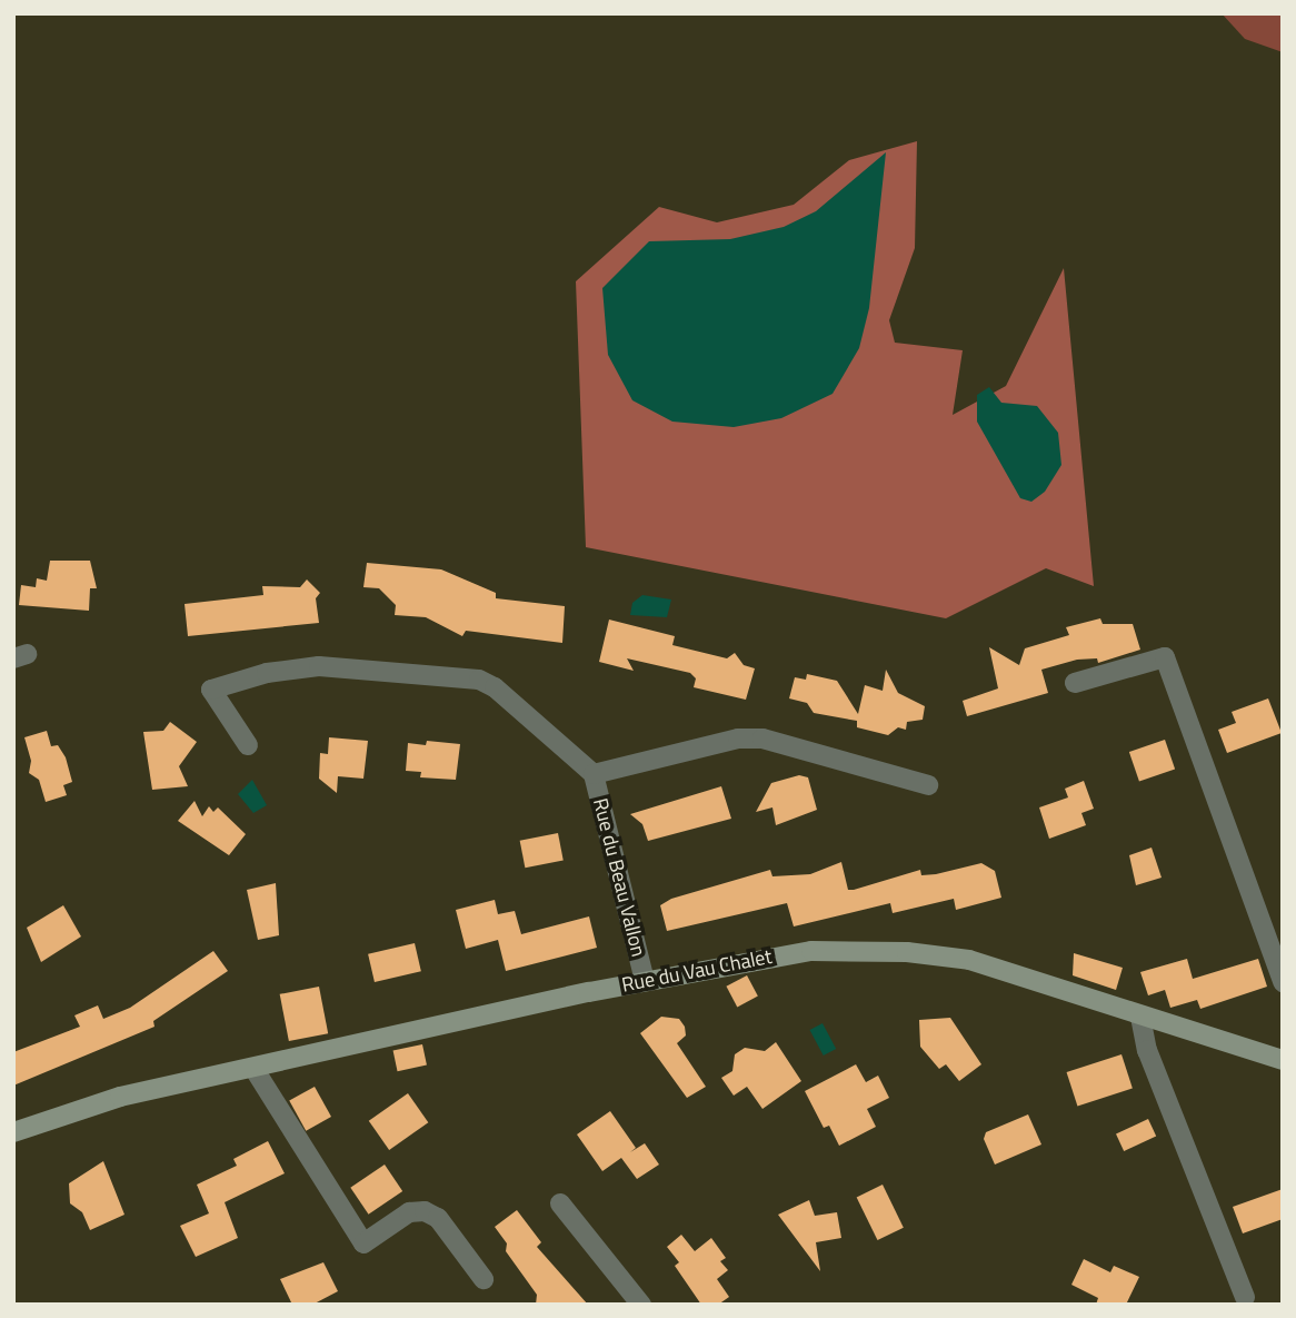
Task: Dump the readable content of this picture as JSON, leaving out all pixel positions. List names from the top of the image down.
{
  "streets": {
    "street": ["Rue du Beau Vallon", "Rue du Vau Chalet"]
  },
  "crossings": [
    ["Rue du Beau Vallon", "Rue du Vau Chalet"]
  ]
}
